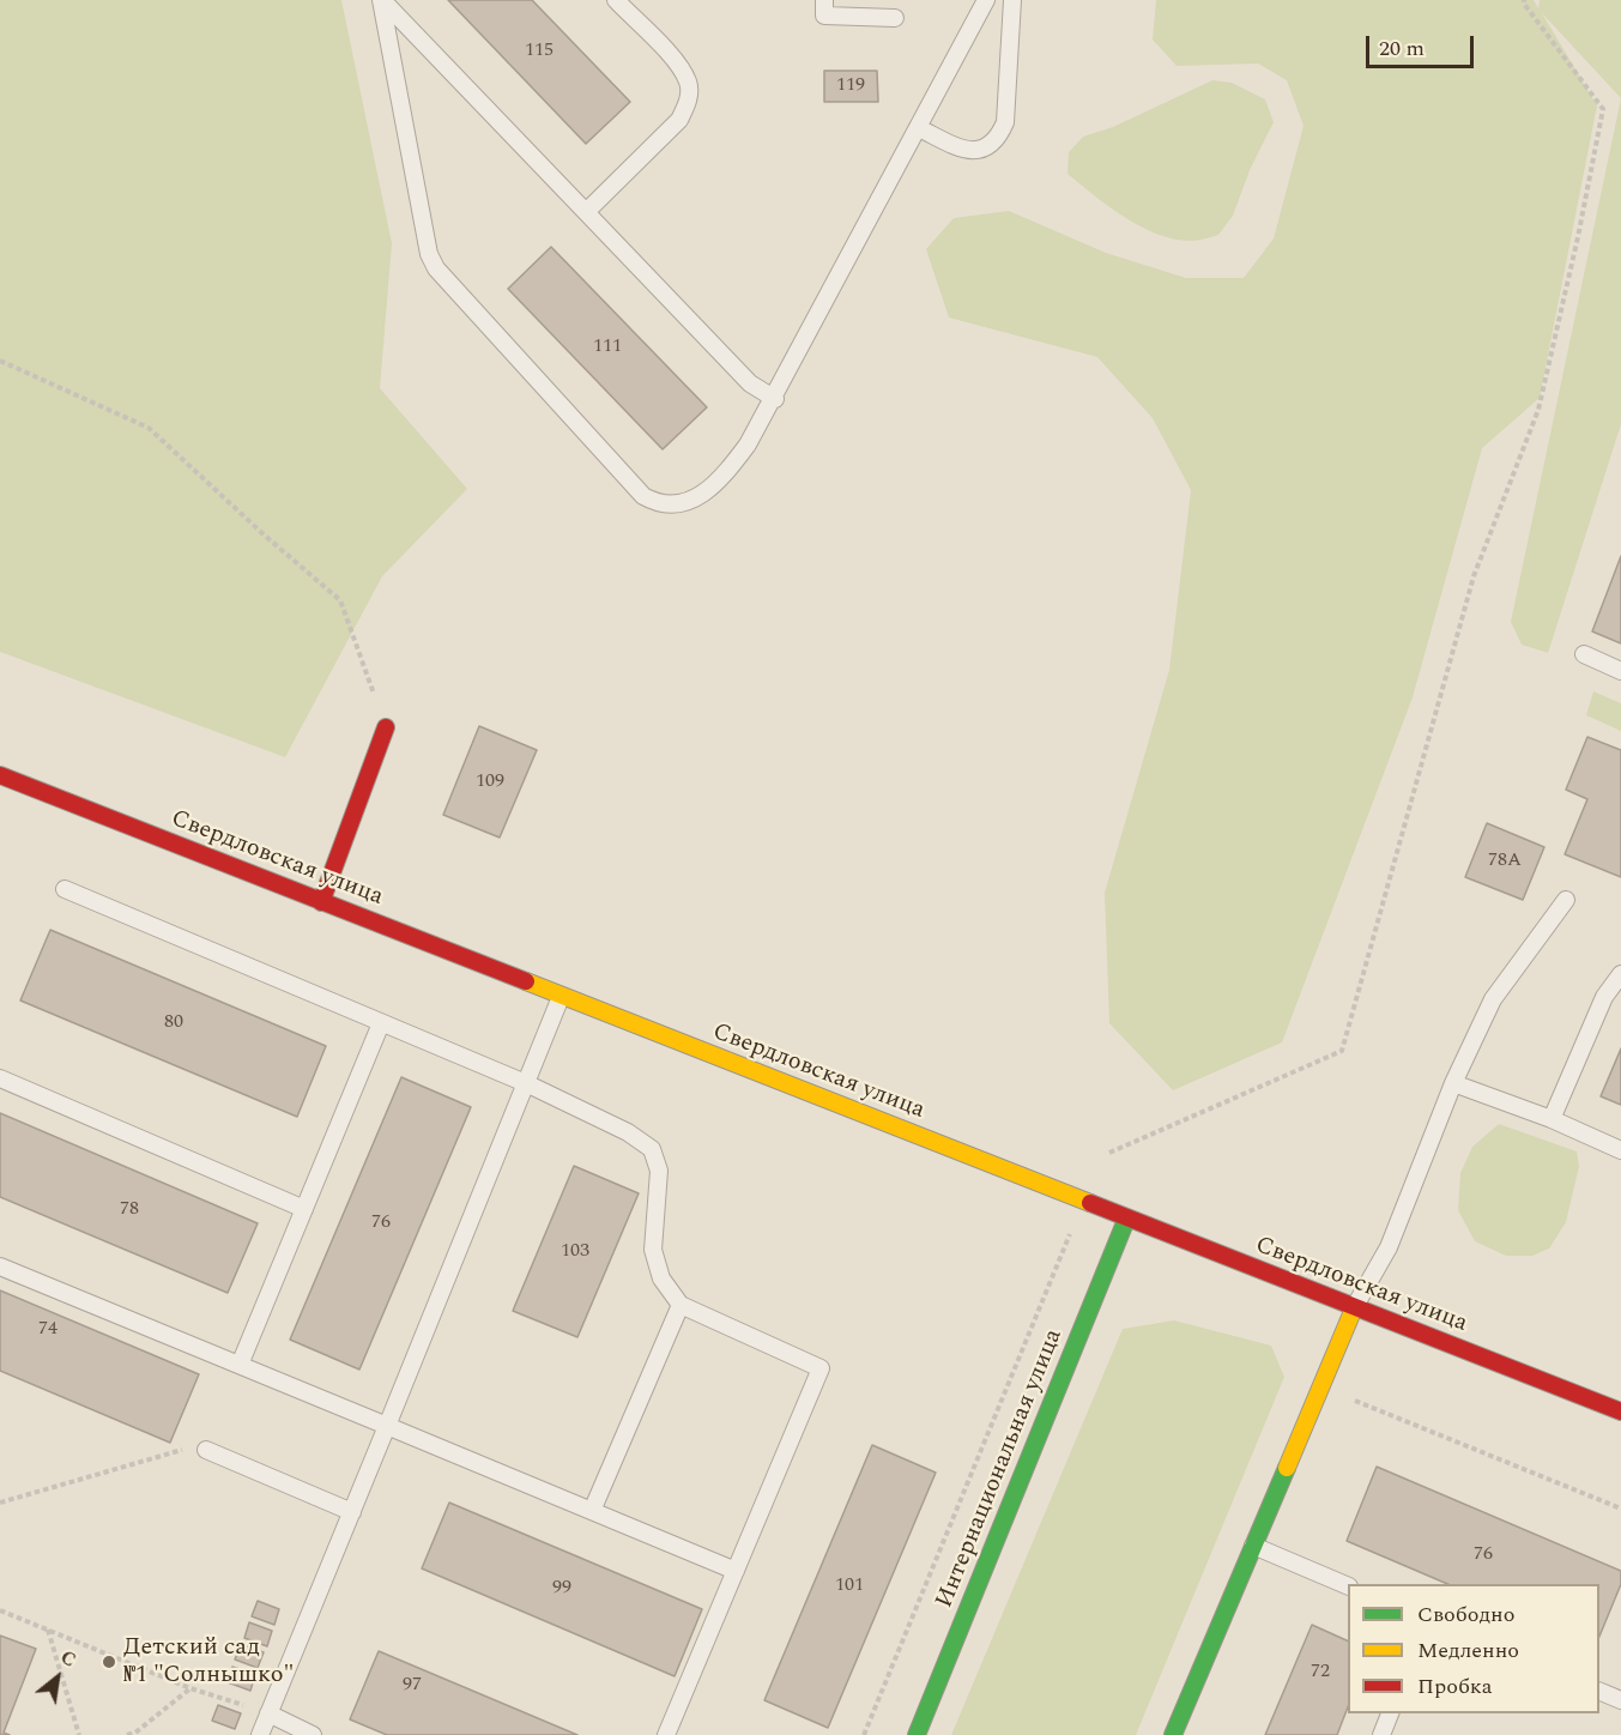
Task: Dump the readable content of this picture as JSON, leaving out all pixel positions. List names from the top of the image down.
{
  "streets": {
    "main road": ["Свердловская улица", "Интернациональная улица"]
  },
  "crossings": [
    ["Свердловская улица", "Интернациональная улица"]
  ],
  "places": ["Детский сад №1 \"Солнышко\""],
  "house_numbers": [
    "115",
    "119",
    "111",
    "109",
    "78А",
    "80",
    "78",
    "76",
    "103",
    "74",
    "76",
    "101",
    "99",
    "72",
    "97"
  ],
  "legend": ["Свободно", "Медленно", "Пробка"],
  "scale_bar": "20 m",
  "north": "top right"
}
